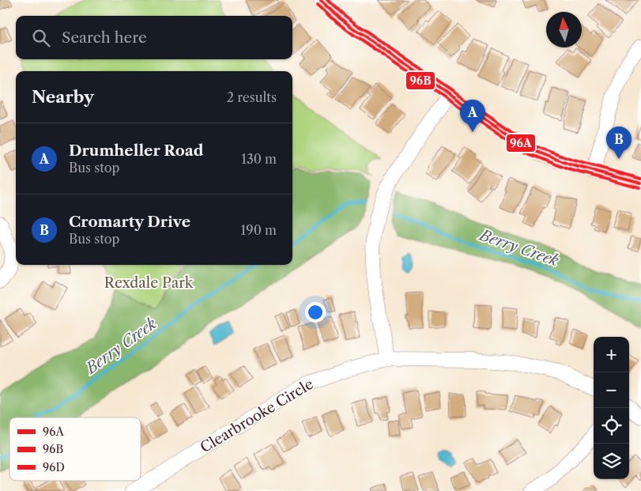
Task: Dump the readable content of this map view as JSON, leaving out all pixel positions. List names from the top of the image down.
{
  "streets": {
    "street": ["Clearbrooke Circle"]
  },
  "water": ["Berry Creek"],
  "parks": ["Rexdale Park"],
  "lines": ["transit line 96A", "transit line 96D", "transit line 96B"],
  "legend": ["96A", "96B", "96D"],
  "north": "top",
  "page": {
    "search": "Search here",
    "heading": ["Nearby", "2 results"],
    "pins": ["A", "B"],
    "list": [
      {
        "mark": "A",
        "name": "Drumheller Road",
        "note": "Bus stop",
        "value": "130 m"
      },
      {
        "mark": "B",
        "name": "Cromarty Drive",
        "note": "Bus stop",
        "value": "190 m"
      }
    ],
    "map_buttons": ["+", "−"]
  }
}
